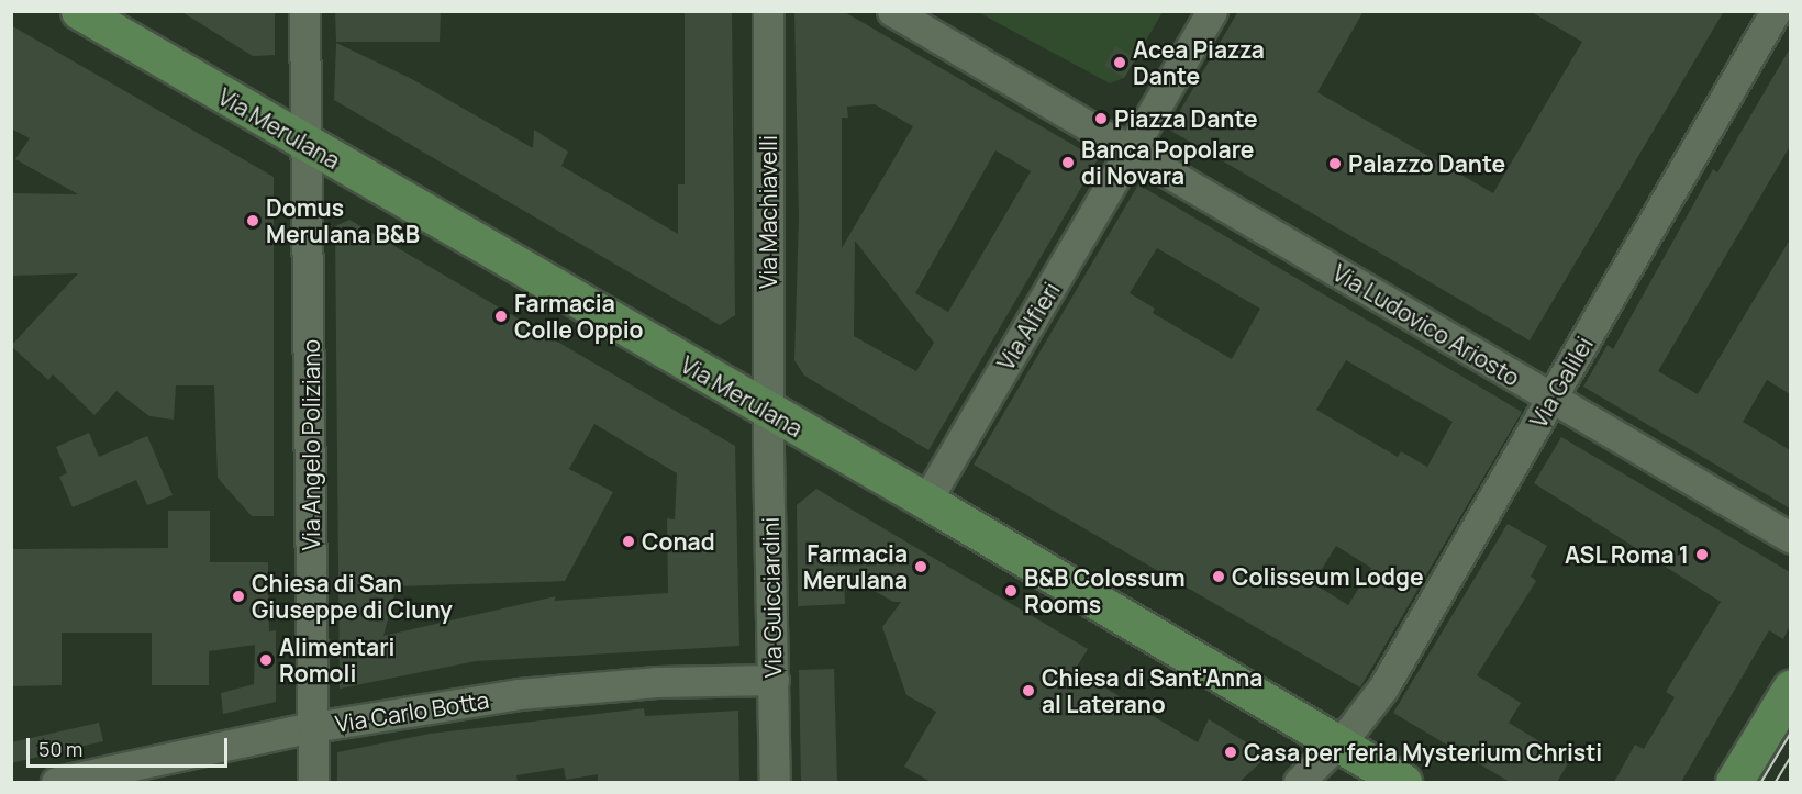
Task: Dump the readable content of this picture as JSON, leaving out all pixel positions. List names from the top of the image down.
{
  "streets": {
    "main road": ["Via Merulana"],
    "street": [
      "Via Machiavelli",
      "Via Ludovico Ariosto",
      "Via Alfieri",
      "Via Galilei",
      "Via Angelo Poliziano",
      "Via Guicciardini",
      "Via Carlo Botta"
    ]
  },
  "crossings": [
    ["Via Merulana", "Via Machiavelli"],
    ["Via Merulana", "Via Alfieri"],
    ["Via Merulana", "Via Galilei"],
    ["Via Merulana", "Via Angelo Poliziano"],
    ["Via Merulana", "Via Guicciardini"],
    ["Via Machiavelli", "Via Guicciardini"],
    ["Via Ludovico Ariosto", "Via Alfieri"],
    ["Via Ludovico Ariosto", "Via Galilei"],
    ["Via Angelo Poliziano", "Via Carlo Botta"],
    ["Via Guicciardini", "Via Carlo Botta"]
  ],
  "places": [
    "Acea Piazza Dante",
    "Piazza Dante",
    "Banca Popolare di Novara",
    "Palazzo Dante",
    "Domus Merulana B&B",
    "Farmacia Colle Oppio",
    "Conad",
    "ASL Roma 1",
    "Farmacia Merulana",
    "Colisseum Lodge",
    "B&B Colossum Rooms",
    "Chiesa di San Giuseppe di Cluny",
    "Alimentari Romoli",
    "Chiesa di Sant'Anna al Laterano",
    "Casa per feria Mysterium Christi"
  ],
  "scale_bar": "50 m"
}
